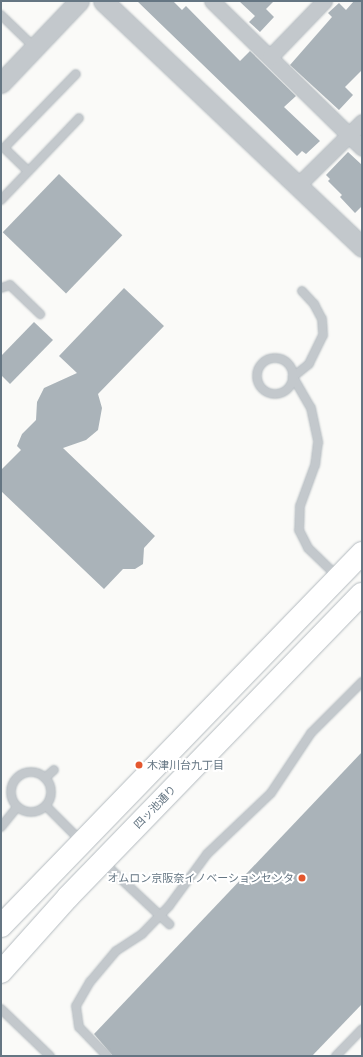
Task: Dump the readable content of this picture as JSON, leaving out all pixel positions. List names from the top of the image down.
{
  "streets": {
    "main road": ["四ッ池通り"]
  },
  "places": ["木津川台九丁目", "オムロン京阪奈イノベーションセンタ"]
}
